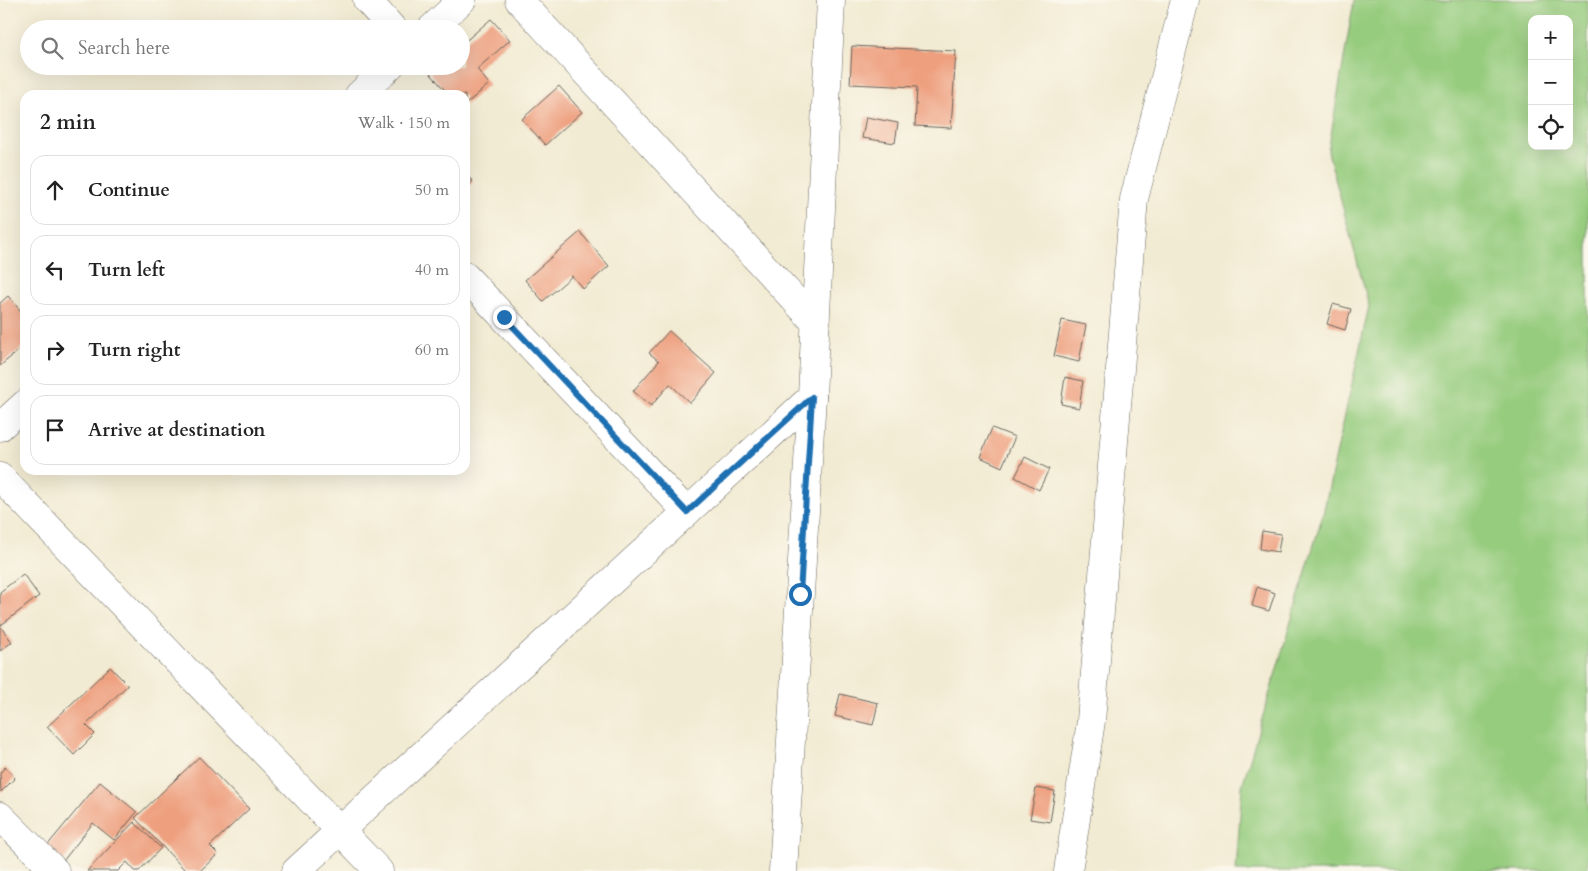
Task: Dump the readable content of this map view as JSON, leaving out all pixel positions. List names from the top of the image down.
{
  "page": {
    "map_buttons": ["+", "−"],
    "search": "Search here",
    "heading": ["2 min", "Walk · 150 m"],
    "list": [
      ["Continue", "50 m"],
      ["Turn left", "40 m"],
      ["Turn right", "60 m"],
      "Arrive at destination"
    ]
  }
}
